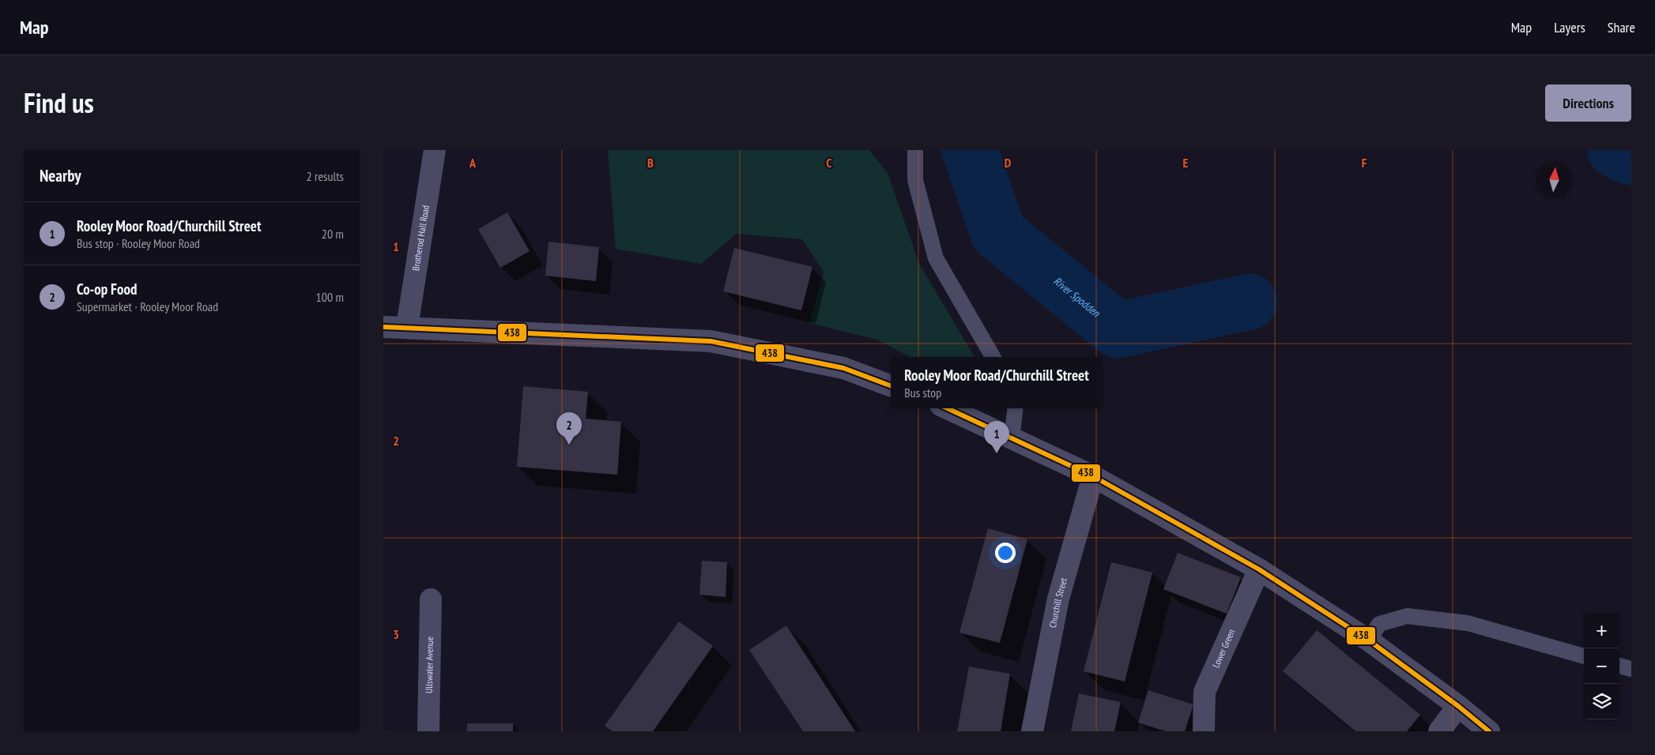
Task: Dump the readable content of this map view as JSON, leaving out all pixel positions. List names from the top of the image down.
{
  "streets": {
    "street": [
      "Brotherod Hall Road",
      "Churchill Street",
      "Lower Green",
      "Ullswater Avenue"
    ]
  },
  "water": ["River Spodden"],
  "lines": ["transit line 438"],
  "north": "top",
  "page": {
    "header": "Map",
    "nav": ["Map", "Layers", "Share"],
    "title": "Find us",
    "buttons": "Directions",
    "heading": ["Nearby", "2 results"],
    "list": [
      {
        "mark": "1",
        "name": "Rooley Moor Road/Churchill Street",
        "note": "Bus stop · Rooley Moor Road",
        "value": "20 m"
      },
      {
        "mark": "2",
        "name": "Co-op Food",
        "note": "Supermarket · Rooley Moor Road",
        "value": "100 m"
      }
    ],
    "popup": ["Rooley Moor Road/Churchill Street", "Bus stop"],
    "pins": ["2", "1"],
    "map_buttons": ["+", "−"]
  },
  "grid": {
    "columns": [
      "A",
      "B",
      "C",
      "D",
      "E",
      "F"
    ],
    "rows": ["1", "2", "3"]
  }
}
